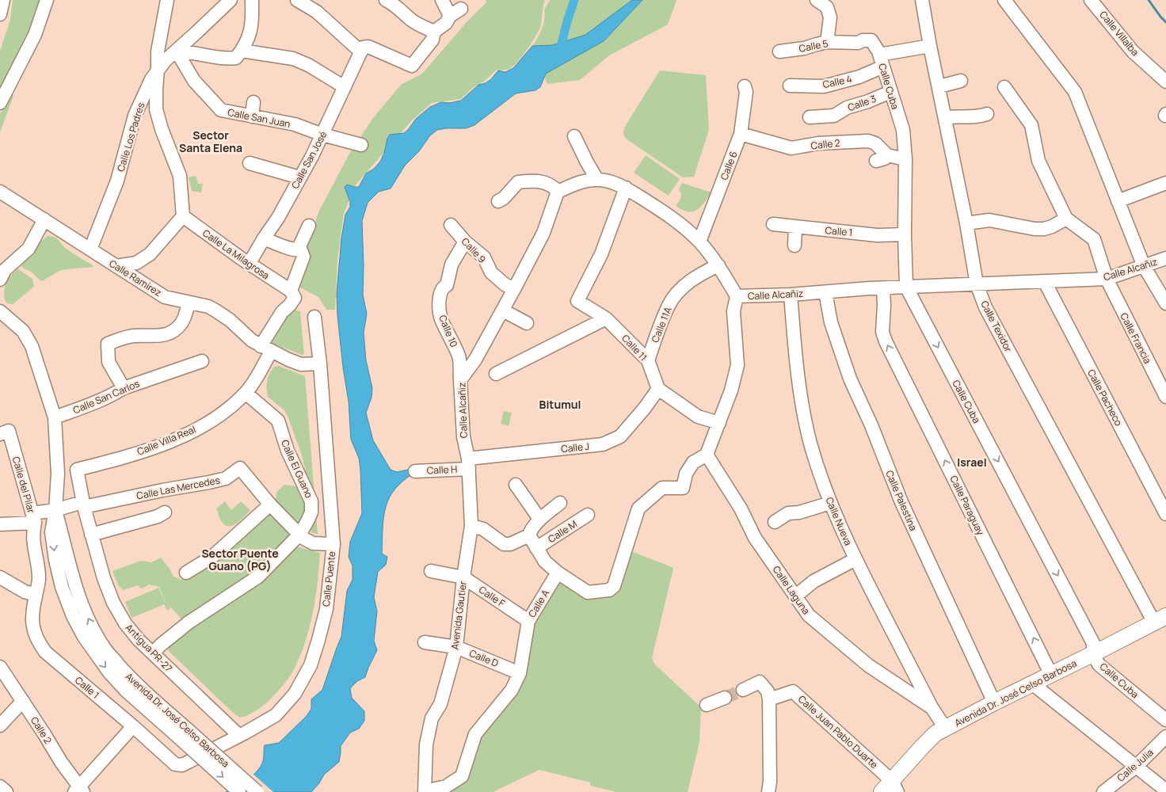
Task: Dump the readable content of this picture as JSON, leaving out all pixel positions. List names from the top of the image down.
{
  "streets": {
    "main road": ["Avenida Dr. José Celso Barbosa"],
    "street": [
      "Calle Villalba",
      "Calle 5",
      "Calle 4",
      "Calle Cuba",
      "Calle 3",
      "Calle San Juan",
      "Calle Los Padres",
      "Calle 2",
      "Calle San José",
      "Calle 6",
      "Calle 1",
      "Calle 9",
      "Calle La Milagrosa",
      "Calle Alcañiz",
      "Calle Ramírez",
      "Calle 11A",
      "Calle Texidor",
      "Calle 10",
      "Calle Francia",
      "Calle 11",
      "Calle San Carlos",
      "Calle Pacheco",
      "Calle Villa Real",
      "Calle J",
      "Calle El Guano",
      "Calle H",
      "Calle del Pilar",
      "Calle Las Mercedes",
      "Calle Palestina",
      "Calle Paraguay",
      "Calle Nueva",
      "Calle M",
      "Calle Puente",
      "Calle Laguna",
      "Calle F",
      "Calle A",
      "Avenida Gautier",
      "Antigua PR-27",
      "Calle D",
      "Calle Juan Pablo Duarte",
      "Calle Julia"
    ]
  },
  "crossings": [
    ["Calle 5", "Calle Cuba"],
    ["Calle 4", "Calle Cuba"],
    ["Calle 4", "Calle Texidor"],
    ["Calle Cuba", "Calle 3"],
    ["Calle Cuba", "Calle 2"],
    ["Calle Cuba", "Calle 1"],
    ["Calle Cuba", "Calle Alcañiz"],
    ["Calle Cuba", "Avenida Dr. José Celso Barbosa"],
    ["Calle San Juan", "Calle San José"],
    ["Calle Los Padres", "Calle Ramírez"],
    ["Calle 2", "Calle 6"],
    ["Calle San José", "Calle La Milagrosa"],
    ["Calle 6", "Calle Alcañiz"],
    ["Calle 1", "Calle del Pilar"],
    ["Calle 1", "Calle Puente"],
    ["Calle 9", "Calle Alcañiz"],
    ["Calle 9", "Calle 10"],
    ["Calle La Milagrosa", "Calle Villa Real"],
    ["Calle Alcañiz", "Calle 11A"],
    ["Calle Alcañiz", "Calle Texidor"],
    ["Calle Alcañiz", "Calle 10"],
    ["Calle Alcañiz", "Calle Francia"],
    ["Calle Alcañiz", "Calle 11"],
    ["Calle Alcañiz", "Calle Pacheco"],
    ["Calle Alcañiz", "Calle J"],
    ["Calle Alcañiz", "Calle H"],
    ["Calle Alcañiz", "Calle Palestina"],
    ["Calle Alcañiz", "Calle Paraguay"],
    ["Calle Alcañiz", "Calle Nueva"],
    ["Calle Alcañiz", "Avenida Gautier"],
    ["Calle Ramírez", "Calle Villa Real"],
    ["Calle Ramírez", "Calle Puente"],
    ["Calle 11A", "Calle 11"],
    ["Calle Texidor", "Avenida Dr. José Celso Barbosa"],
    ["Calle 11", "Calle J"],
    ["Calle San Carlos", "Avenida Dr. José Celso Barbosa"],
    ["Calle Villa Real", "Calle El Guano"],
    ["Calle Villa Real", "Antigua PR-27"],
    ["Calle J", "Calle H"],
    ["Calle J", "Avenida Gautier"],
    ["Calle El Guano", "Calle Las Mercedes"],
    ["Calle El Guano", "Antigua PR-27"],
    ["Calle H", "Avenida Gautier"],
    ["Calle Las Mercedes", "Calle Puente"],
    ["Calle Las Mercedes", "Antigua PR-27"],
    ["Calle Palestina", "Avenida Dr. José Celso Barbosa"],
    ["Calle Paraguay", "Avenida Dr. José Celso Barbosa"],
    ["Calle Nueva", "Calle Laguna"],
    ["Calle Nueva", "Avenida Dr. José Celso Barbosa"],
    ["Calle Puente", "Antigua PR-27"],
    ["Calle F", "Calle A"],
    ["Calle F", "Avenida Gautier"],
    ["Calle A", "Avenida Gautier"],
    ["Calle A", "Calle D"],
    ["Avenida Gautier", "Calle D"],
    ["Avenida Dr. José Celso Barbosa", "Calle Juan Pablo Duarte"]
  ],
  "one_way": ["Calle Cuba", "Calle Paraguay"],
  "districts": [
    "Sector Santa Elena",
    "Bitumul",
    "Israel",
    "Sector Puente Guano (PG)"
  ]
}
